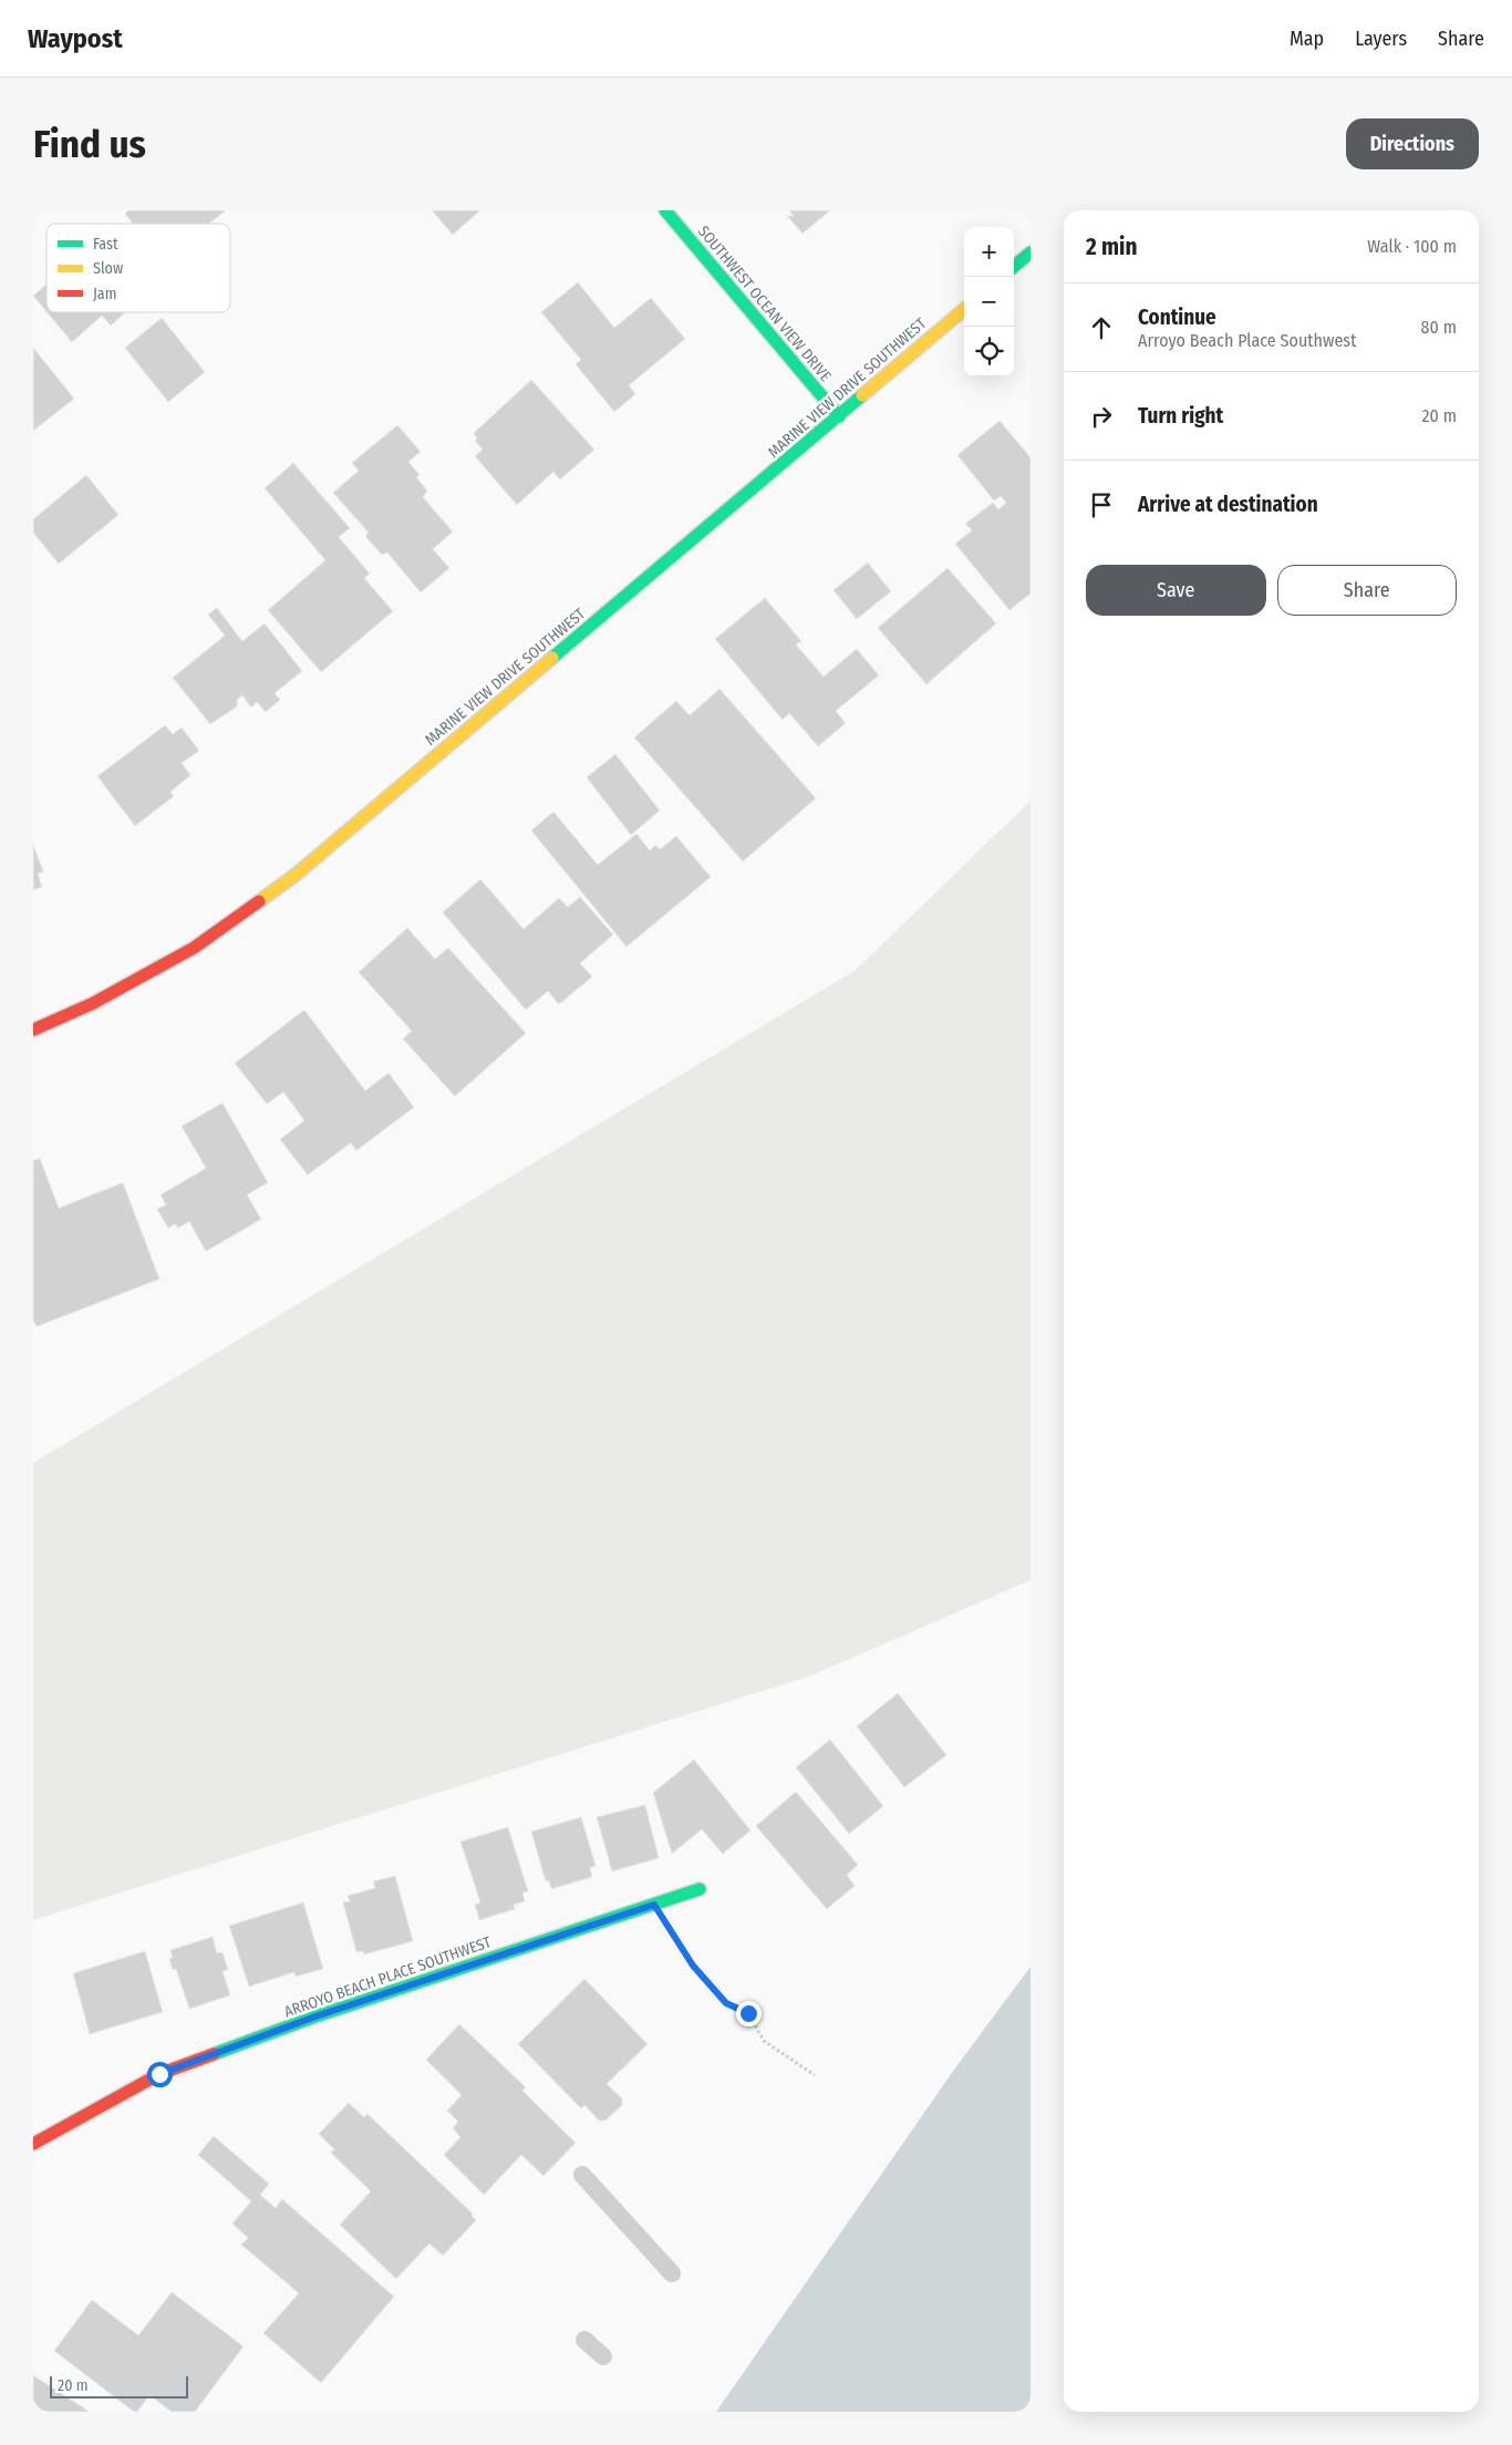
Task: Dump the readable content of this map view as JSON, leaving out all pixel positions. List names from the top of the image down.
{
  "streets": {
    "street": ["SOUTHWEST OCEAN VIEW DRIVE", "MARINE VIEW DRIVE SOUTHWEST", "ARROYO BEACH PLACE SOUTHWEST"]
  },
  "crossings": [
    ["SOUTHWEST OCEAN VIEW DRIVE", "MARINE VIEW DRIVE SOUTHWEST"]
  ],
  "legend": ["Fast", "Slow", "Jam"],
  "scale_bar": "20 m",
  "page": {
    "header": "Waypost",
    "nav": ["Map", "Layers", "Share"],
    "buttons": [
      "Directions",
      ["Save", "Share"]
    ],
    "title": "Find us",
    "heading": ["2 min", "Walk · 100 m"],
    "map_buttons": ["+", "−"],
    "list": [
      ["Continue", "Arroyo Beach Place Southwest", "80 m"],
      ["Turn right", "20 m"],
      "Arrive at destination"
    ],
    "scale": "20 m"
  }
}
